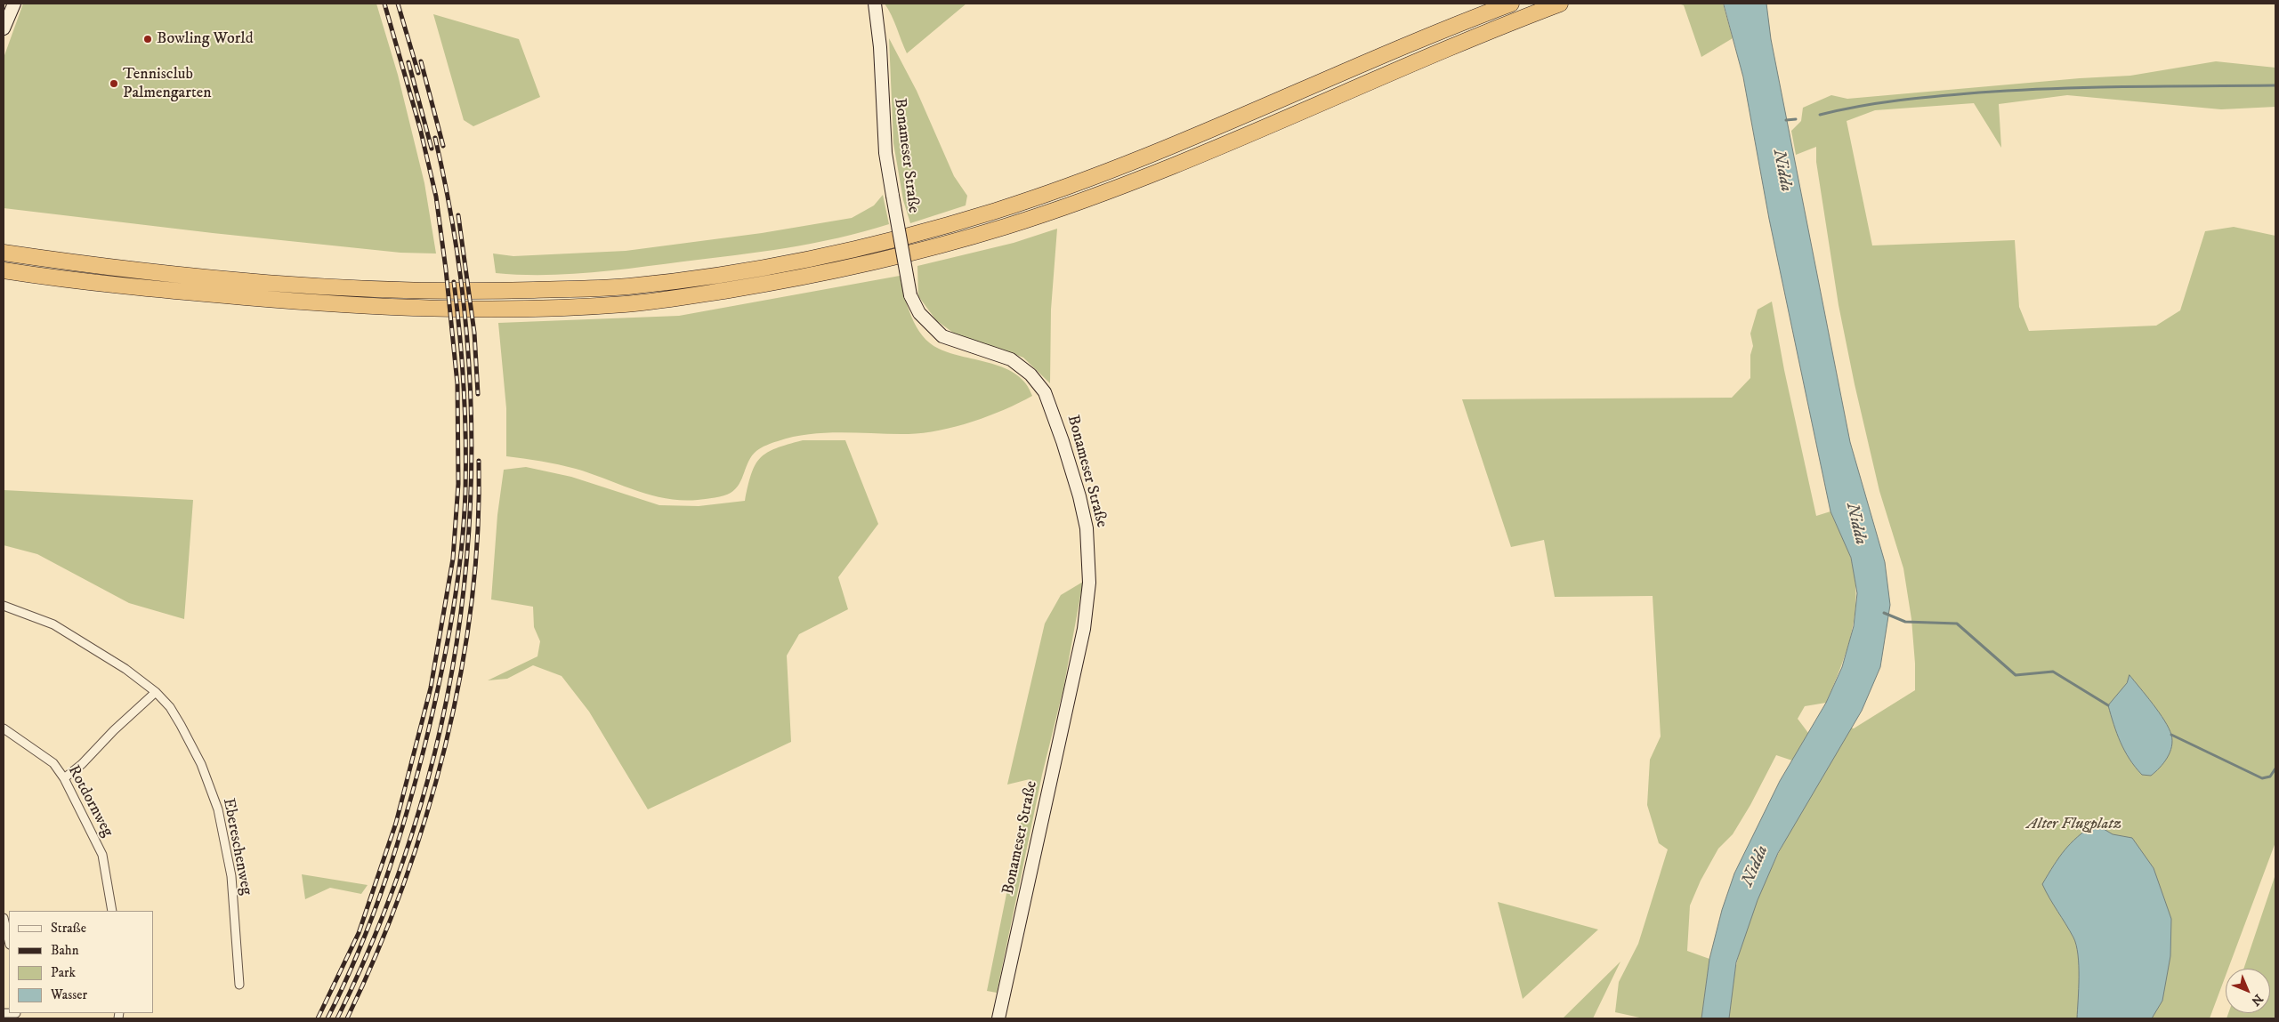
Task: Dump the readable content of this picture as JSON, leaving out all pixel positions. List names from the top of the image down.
{
  "streets": {
    "street": ["Bonameser Straße", "Rotdornweg", "Ebereschenweg"]
  },
  "water": ["Nidda"],
  "parks": ["Alter Flugplatz"],
  "places": ["Bowling World", "Tennisclub Palmengarten"],
  "legend": [
    "Straße",
    "Bahn",
    "Park",
    "Wasser"
  ],
  "north": "bottom right"
}
